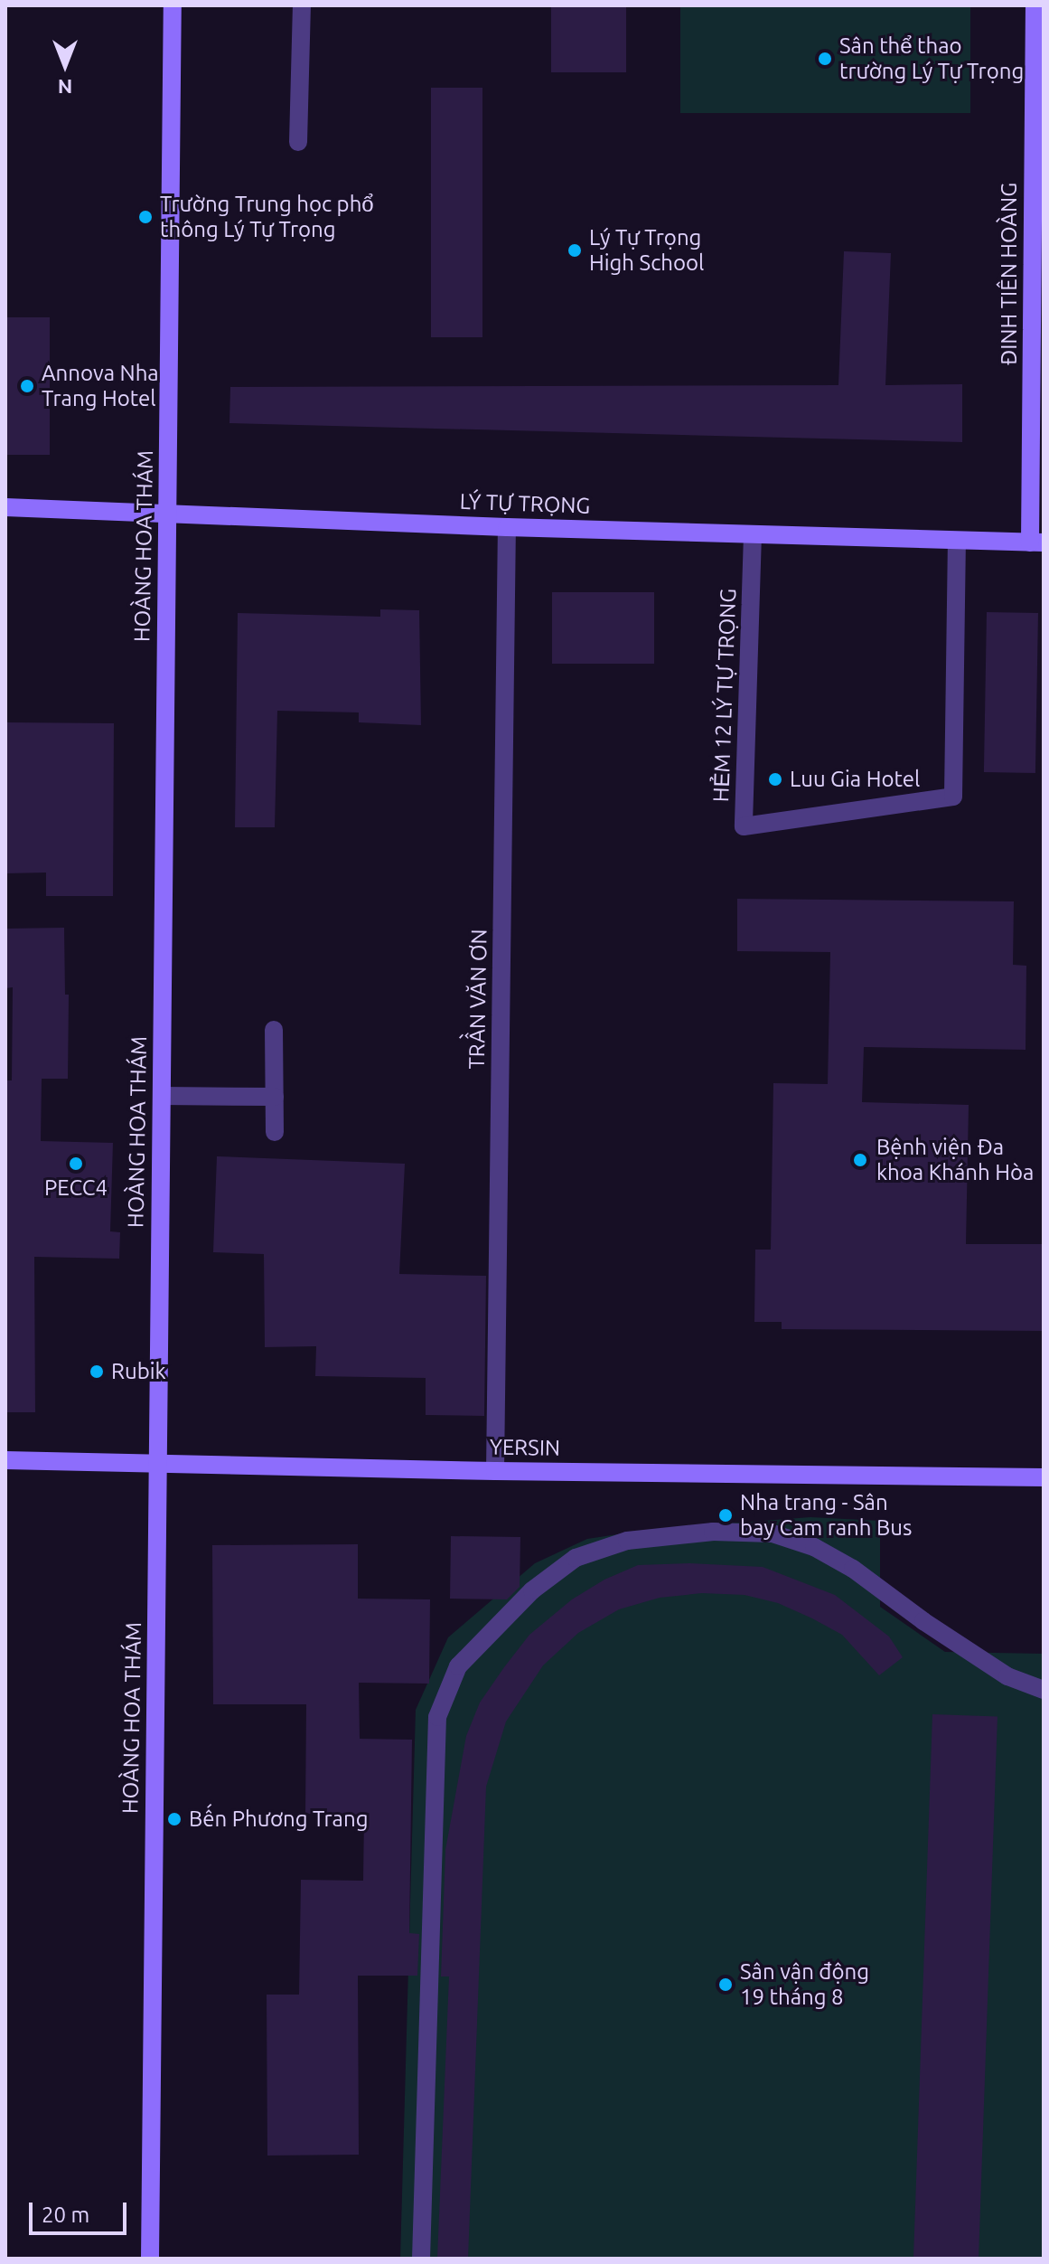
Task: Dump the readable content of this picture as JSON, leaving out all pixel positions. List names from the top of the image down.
{
  "streets": {
    "street": [
      "ĐINH TIÊN HOÀNG",
      "LÝ TỰ TRỌNG",
      "HOÀNG HOA THÁM",
      "HẺM 12 LÝ TỰ TRỌNG",
      "TRẦN VĂN ƠN",
      "YERSIN"
    ]
  },
  "crossings": [
    ["ĐINH TIÊN HOÀNG", "LÝ TỰ TRỌNG"],
    ["LÝ TỰ TRỌNG", "HOÀNG HOA THÁM"],
    ["LÝ TỰ TRỌNG", "HẺM 12 LÝ TỰ TRỌNG"],
    ["LÝ TỰ TRỌNG", "TRẦN VĂN ƠN"],
    ["HOÀNG HOA THÁM", "YERSIN"],
    ["TRẦN VĂN ƠN", "YERSIN"]
  ],
  "places": [
    "Sân thể thao trường Lý Tự Trọng",
    "Trường Trung học phổ thông Lý Tự Trọng",
    "Lý Tự Trọng High School",
    "Annova Nha Trang Hotel",
    "Luu Gia Hotel",
    "Bệnh viện Đa khoa Khánh Hòa",
    "PECC4",
    "Rubik",
    "Nha trang - Sân bay Cam ranh Bus",
    "Bến Phương Trang",
    "Sân vận động 19 tháng 8"
  ],
  "scale_bar": "20 m",
  "north": "bottom"
}
